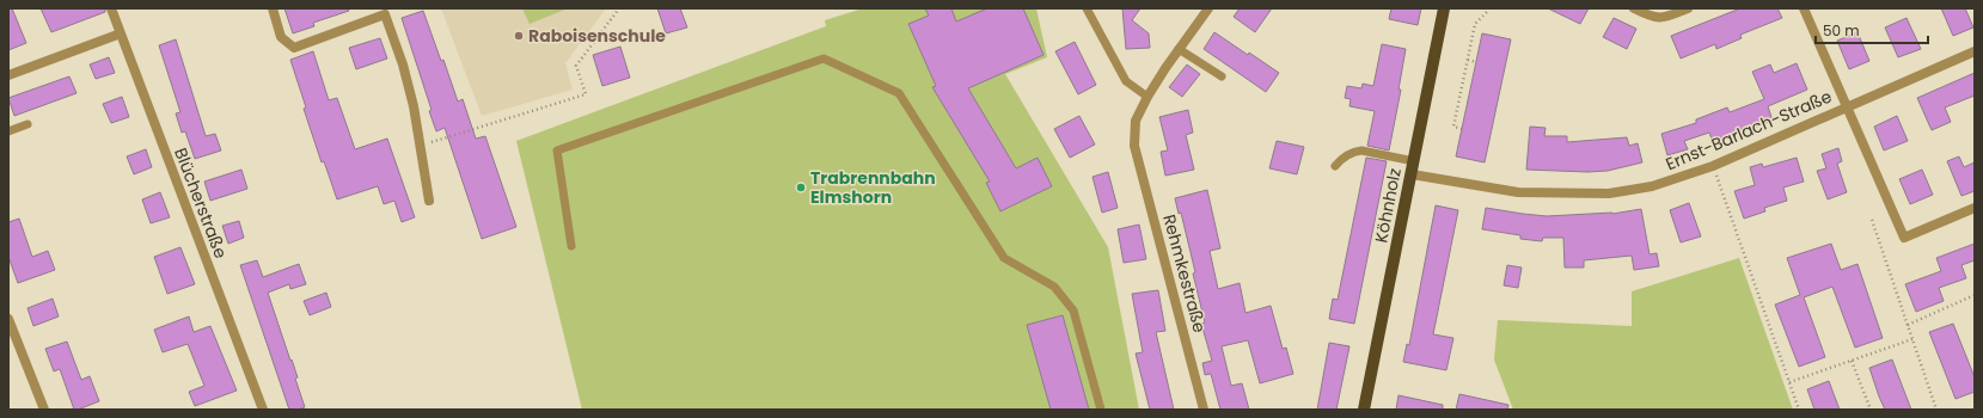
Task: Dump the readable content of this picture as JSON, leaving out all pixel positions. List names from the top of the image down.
{
  "streets": {
    "main road": ["Köhnholz"],
    "street": ["Ernst-Barlach-Straße", "Blücherstraße", "Rehmkestraße"]
  },
  "crossings": [
    ["Ernst-Barlach-Straße", "Köhnholz"]
  ],
  "places": ["Raboisenschule", "Trabrennbahn Elmshorn"],
  "scale_bar": "50 m"
}
